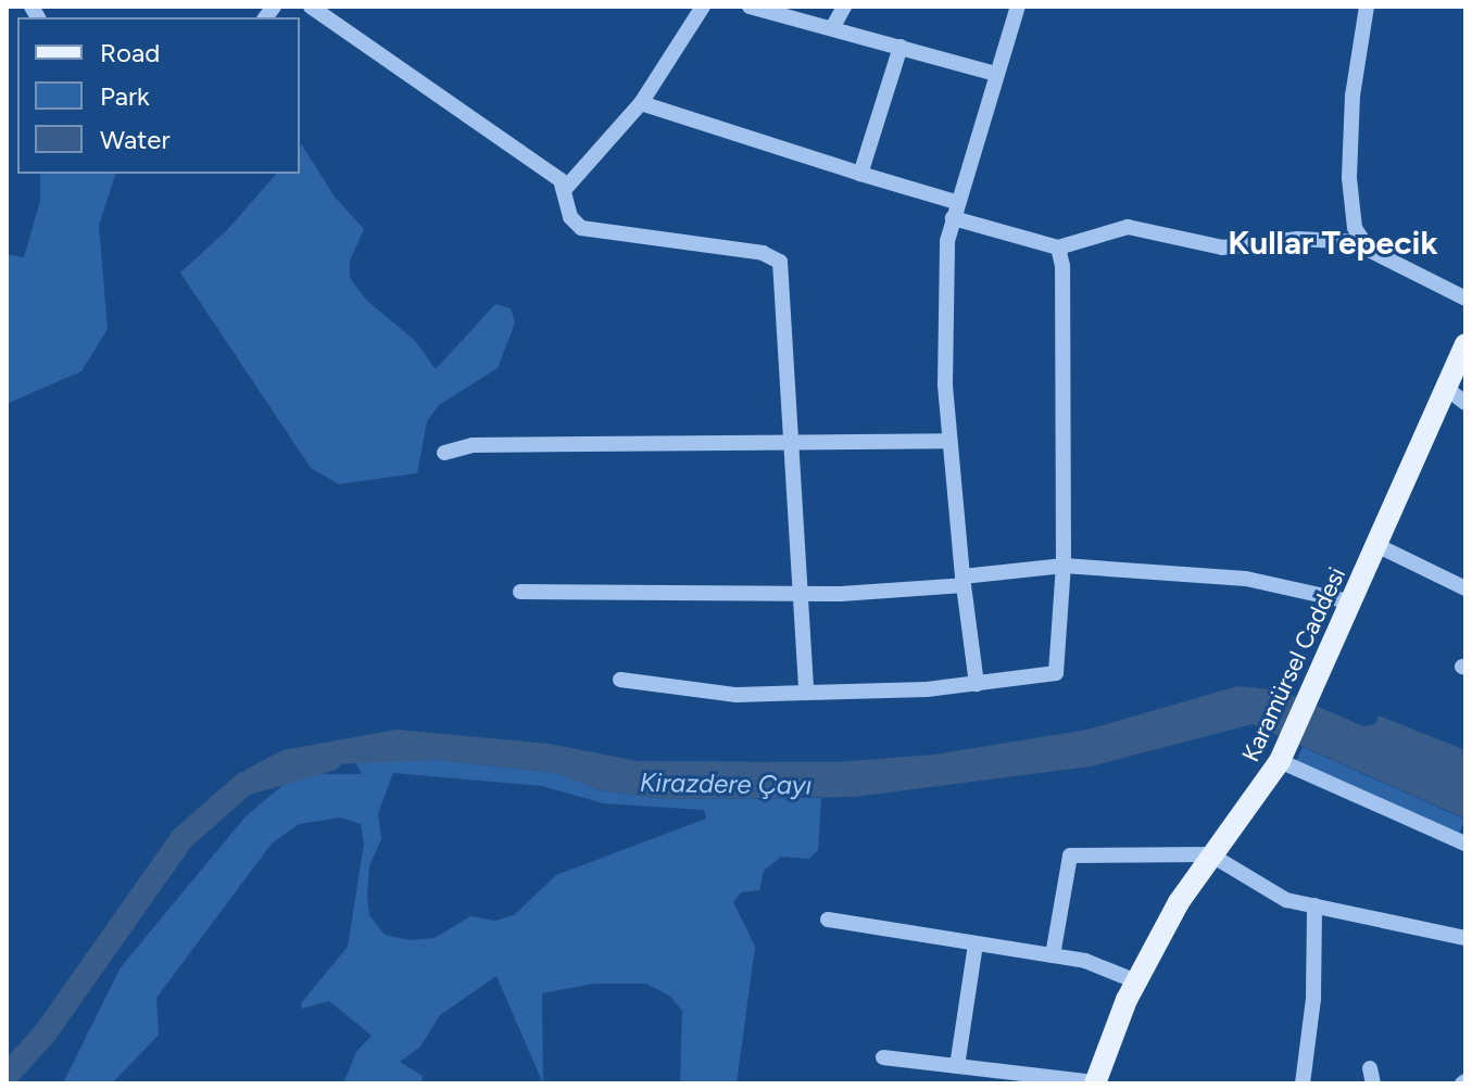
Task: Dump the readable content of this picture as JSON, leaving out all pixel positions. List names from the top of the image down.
{
  "streets": {
    "main road": ["Karamürsel Caddesi"]
  },
  "districts": ["Kullar Tepecik"],
  "water": ["Kirazdere Çayı"],
  "legend": ["Road", "Park", "Water"]
}
